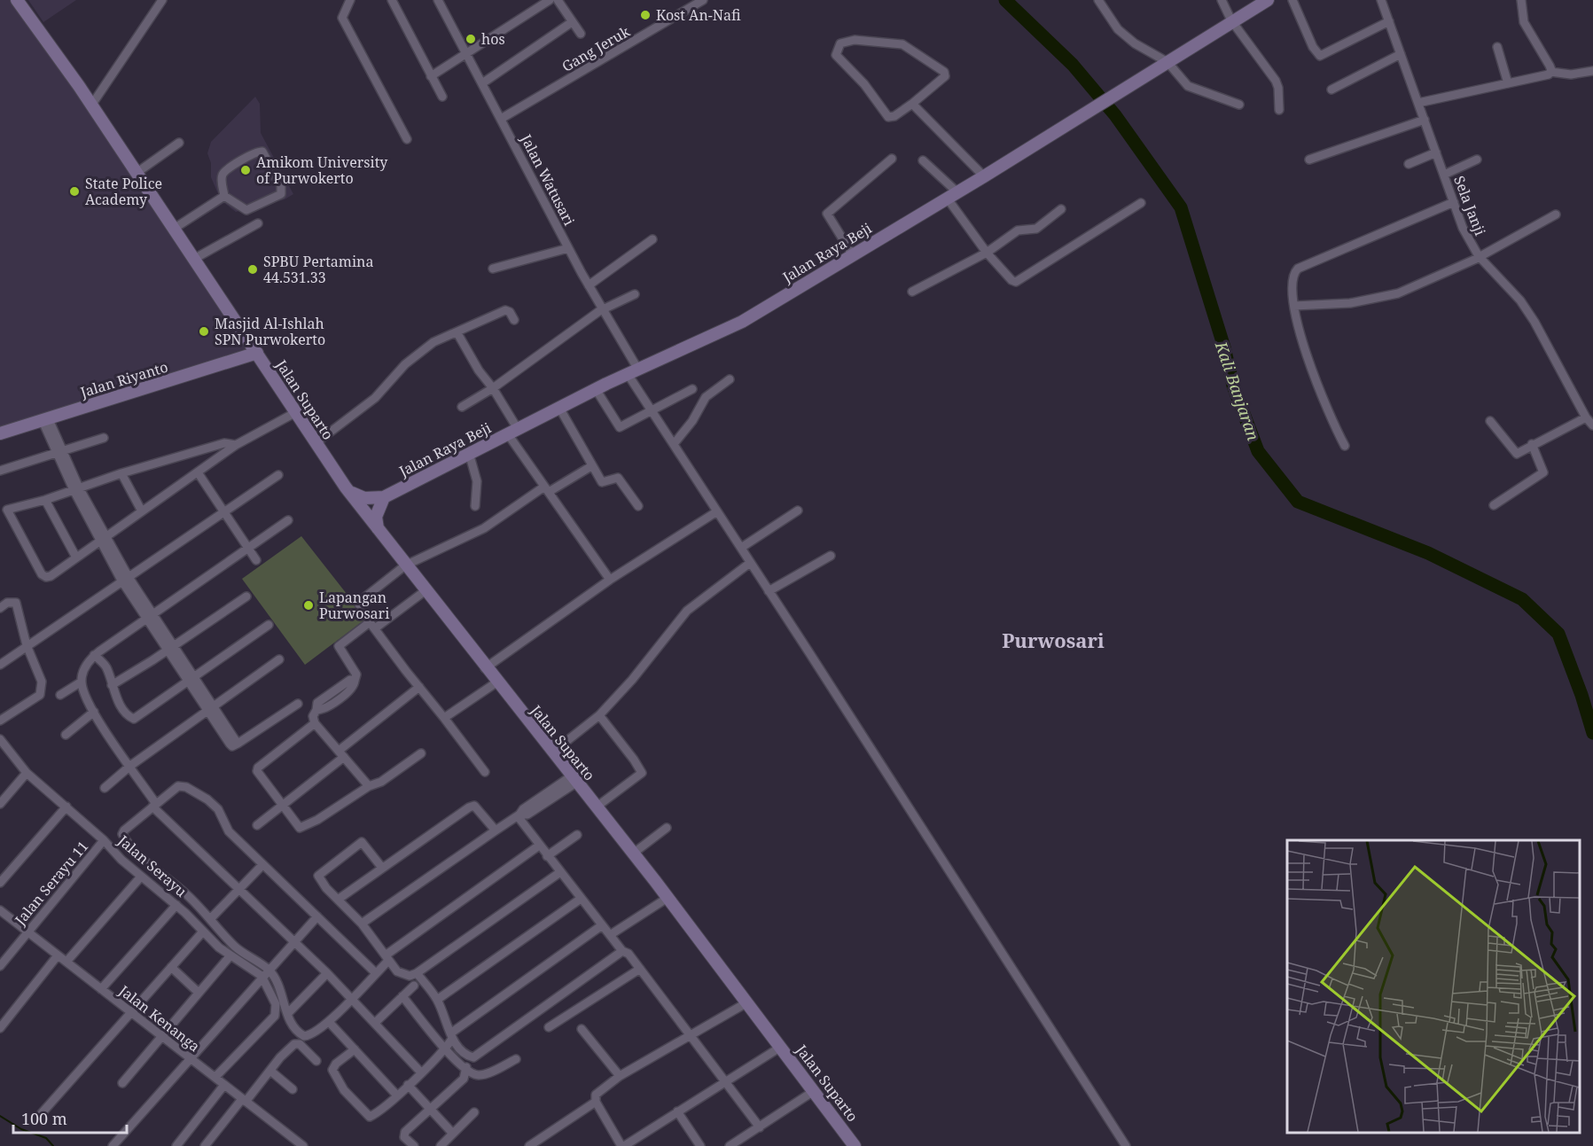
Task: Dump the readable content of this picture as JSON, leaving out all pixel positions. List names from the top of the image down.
{
  "streets": {
    "street": [
      "Gang Jeruk",
      "Jalan Watusari",
      "Sela Janji",
      "Jalan Raya Beji",
      "Jalan Riyanto",
      "Jalan Suparto",
      "Jalan Serayu",
      "Jalan Serayu 11",
      "Jalan Kenanga"
    ]
  },
  "crossings": [
    ["Gang Jeruk", "Jalan Watusari"],
    ["Jalan Watusari", "Jalan Raya Beji"],
    ["Jalan Riyanto", "Jalan Suparto"],
    ["Jalan Serayu", "Jalan Serayu 11"],
    ["Jalan Serayu 11", "Jalan Kenanga"]
  ],
  "districts": ["Purwosari"],
  "water": ["Kali Banjaran"],
  "places": [
    "Kost An-Nafi",
    "hos",
    "Amikom University of Purwokerto",
    "State Police Academy",
    "SPBU Pertamina 44.531.33",
    "Masjid Al-Ishlah SPN Purwokerto",
    "Lapangan Purwosari"
  ],
  "scale_bar": "100 m"
}
